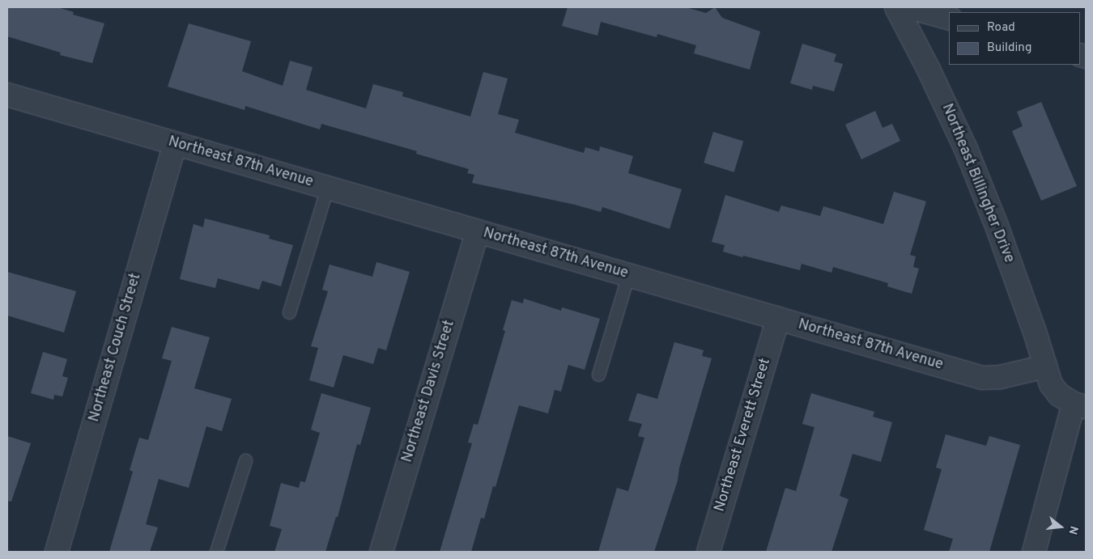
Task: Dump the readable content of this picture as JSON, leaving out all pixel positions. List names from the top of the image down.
{
  "streets": {
    "street": [
      "Northeast 87th Avenue",
      "Northeast Billingher Drive",
      "Northeast Couch Street",
      "Northeast Davis Street",
      "Northeast Everett Street"
    ]
  },
  "crossings": [
    ["Northeast 87th Avenue", "Northeast Billingher Drive"],
    ["Northeast 87th Avenue", "Northeast Couch Street"],
    ["Northeast 87th Avenue", "Northeast Davis Street"],
    ["Northeast 87th Avenue", "Northeast Everett Street"]
  ],
  "legend": ["Road", "Building"],
  "north": "right"
}
